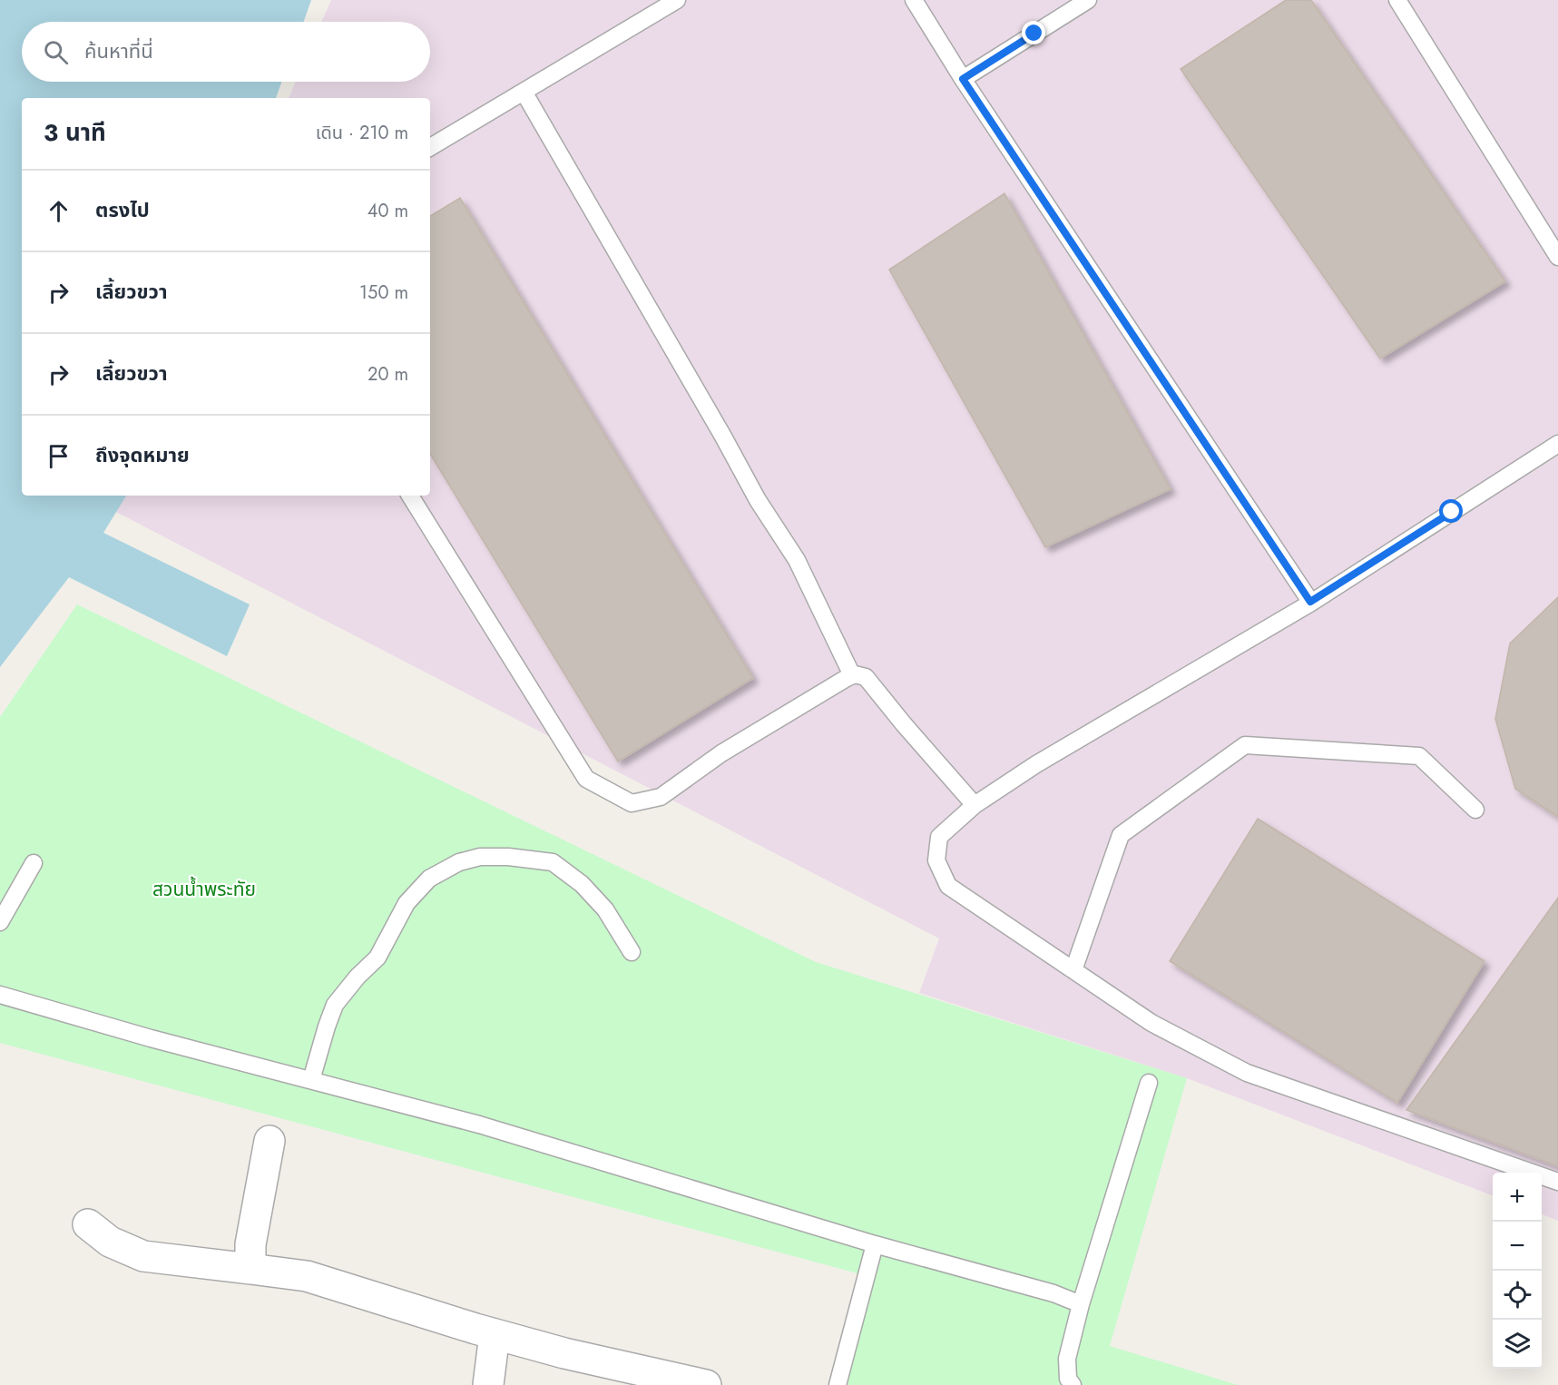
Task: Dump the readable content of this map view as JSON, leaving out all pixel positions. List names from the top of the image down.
{
  "parks": ["สวนน้ำพระทัย"],
  "page": {
    "search": "ค้นหาที่นี่",
    "heading": ["3 นาที", "เดิน · 210 m"],
    "list": [
      ["ตรงไป", "40 m"],
      ["เลี้ยวขวา", "150 m"],
      ["เลี้ยวขวา", "20 m"],
      "ถึงจุดหมาย"
    ],
    "map_buttons": ["+", "−"]
  }
}
